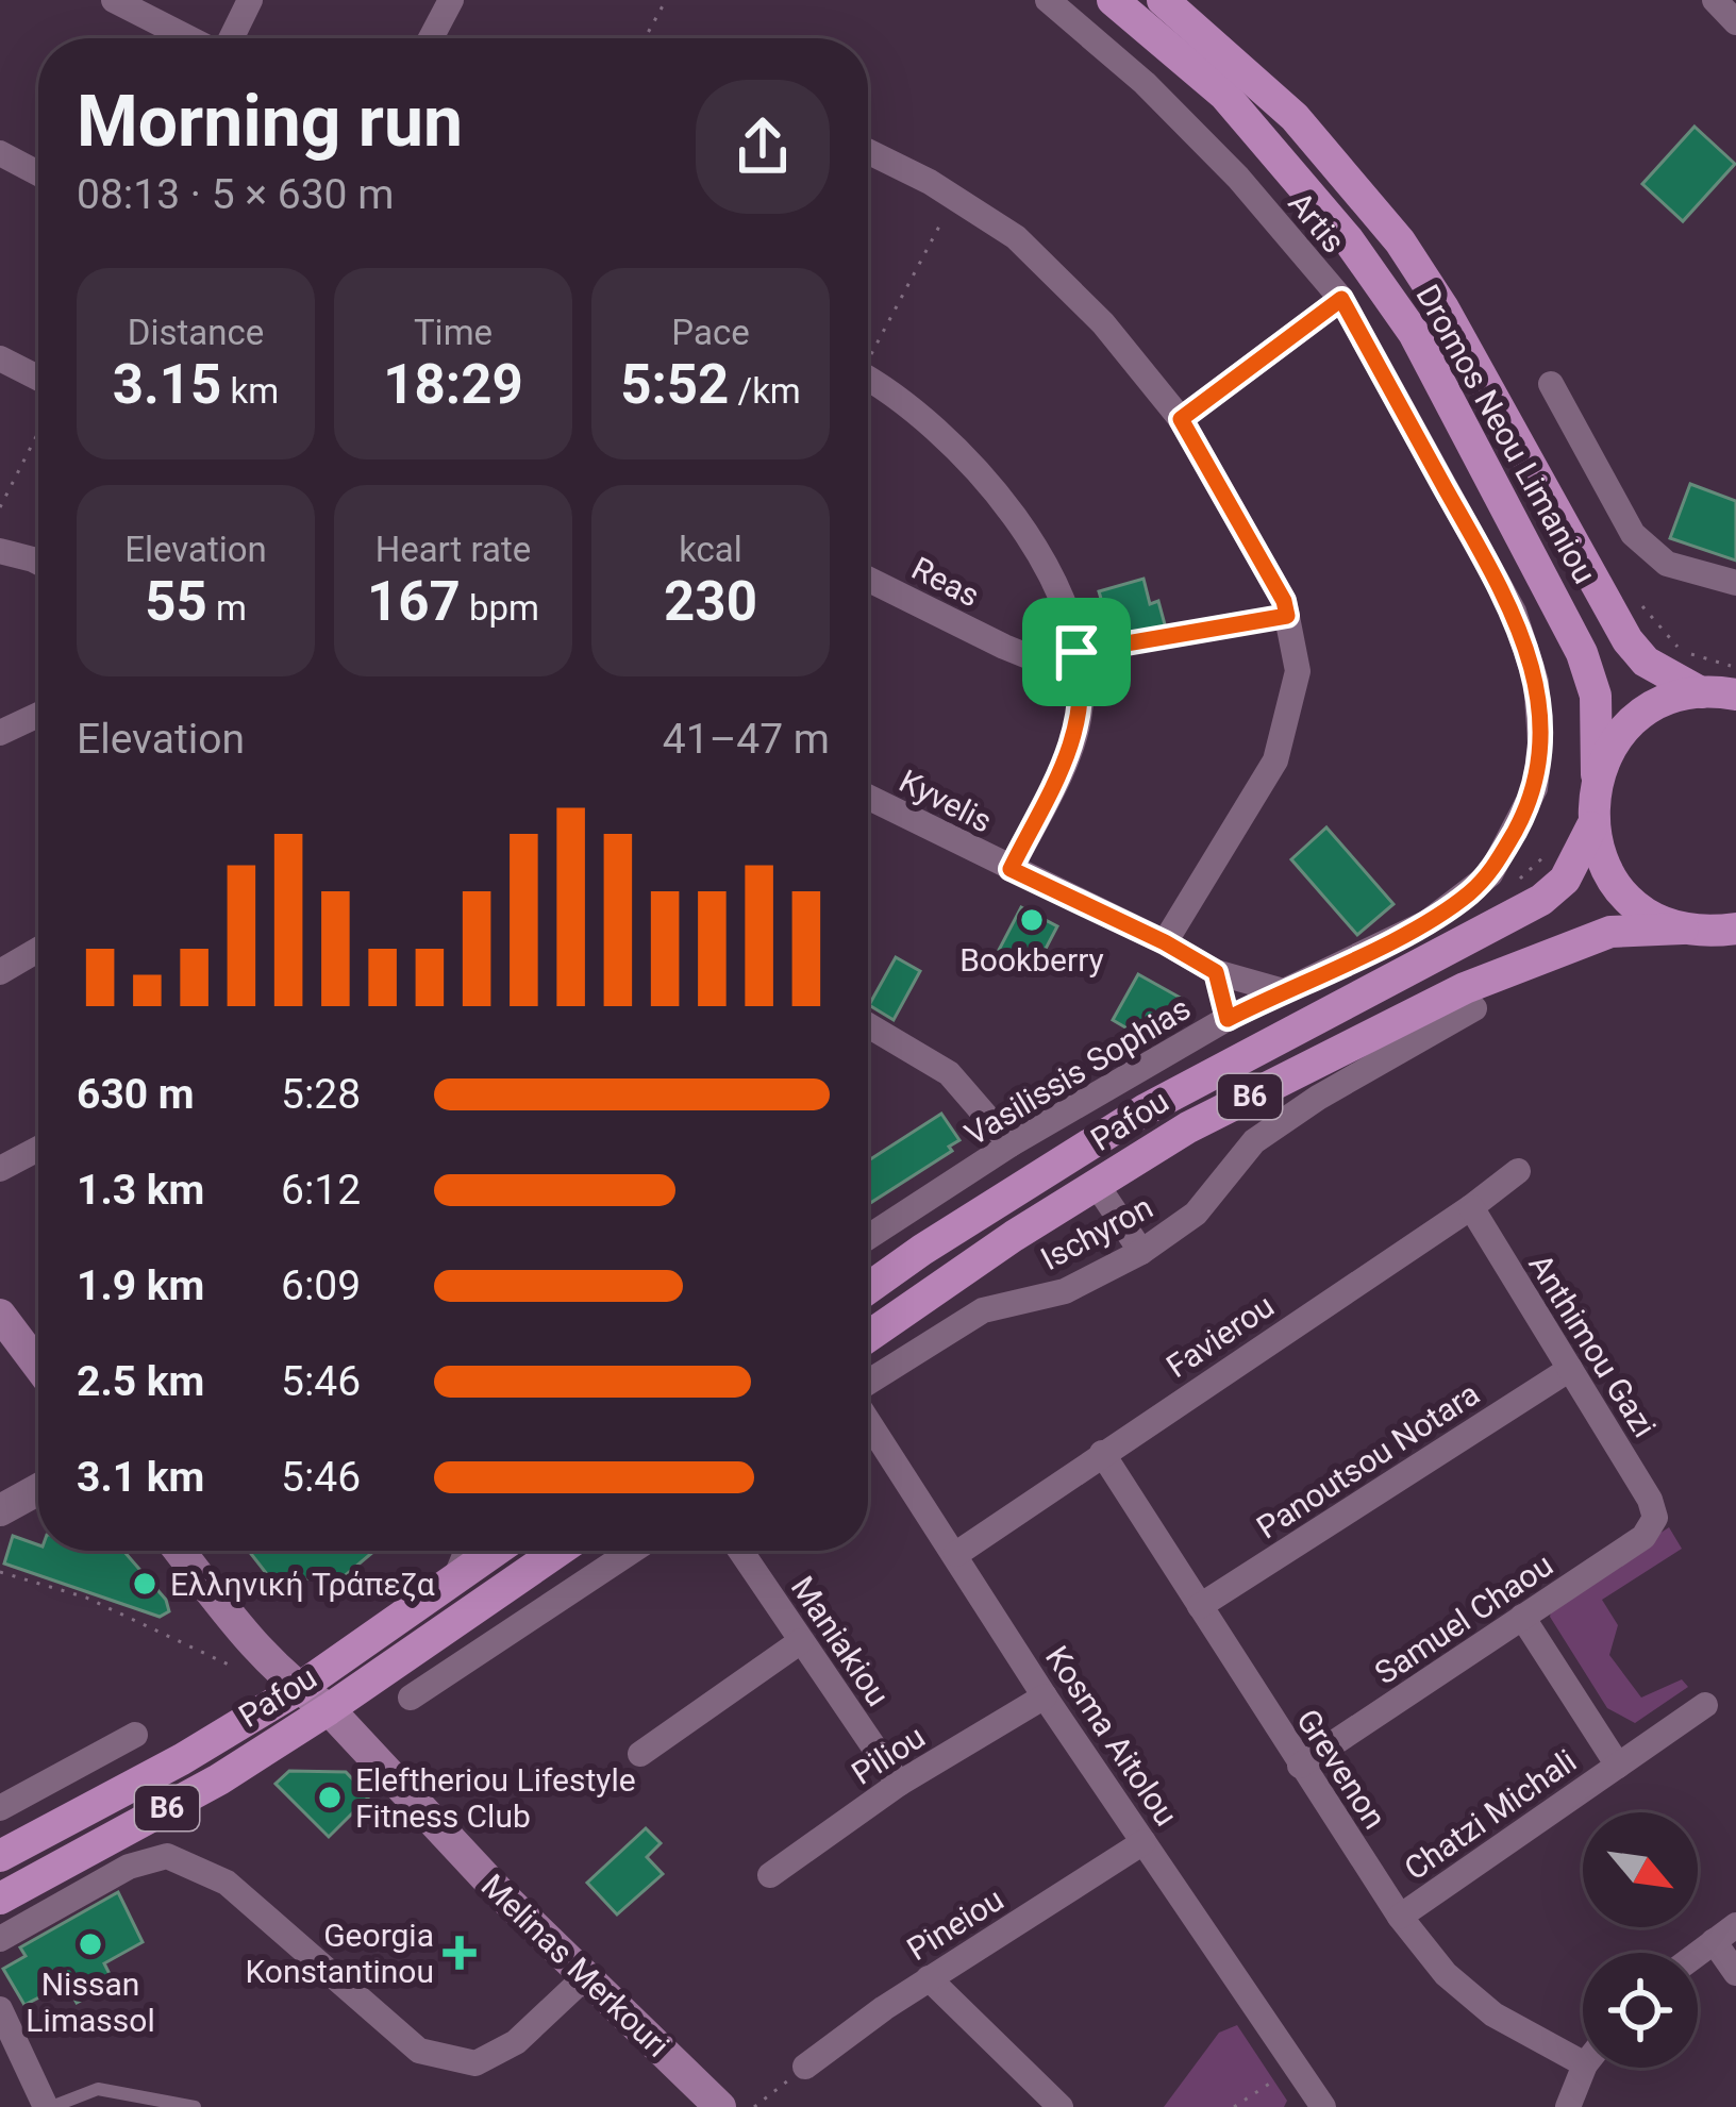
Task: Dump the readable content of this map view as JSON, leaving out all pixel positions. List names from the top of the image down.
{
  "streets": {
    "main road": [
      "Dromos Neou Limaniou",
      "B6",
      "Pafou",
      "Melinas Merkouri"
    ],
    "street": [
      "Artis",
      "Reas",
      "Kyvelis",
      "Vasilissis Sophias",
      "Ischyron",
      "Favierou",
      "Anthimou Gazi",
      "Panoutsou Notara",
      "Samuel Chaou",
      "Maniakiou",
      "Kosma Aitolou",
      "Piliou",
      "Grevenon",
      "Chatzi Michali",
      "Pineiou"
    ]
  },
  "crossings": [
    ["Artis", "Vasilissis Sophias"],
    ["Dromos Neou Limaniou", "B6"],
    ["Kyvelis", "Vasilissis Sophias"],
    ["B6", "Pafou"],
    ["Pafou", "Melinas Merkouri"],
    ["Favierou", "Anthimou Gazi"],
    ["Favierou", "Kosma Aitolou"],
    ["Favierou", "Grevenon"],
    ["Anthimou Gazi", "Panoutsou Notara"],
    ["Anthimou Gazi", "Samuel Chaou"],
    ["Panoutsou Notara", "Grevenon"],
    ["Samuel Chaou", "Grevenon"],
    ["Samuel Chaou", "Chatzi Michali"],
    ["Maniakiou", "Piliou"],
    ["Kosma Aitolou", "Piliou"],
    ["Kosma Aitolou", "Pineiou"],
    ["Grevenon", "Chatzi Michali"]
  ],
  "places": {
    "other": [
      "Bookberry",
      "Ελληνική Τράπεζα",
      "Eleftheriou Lifestyle Fitness Club",
      "Nissan Limassol"
    ],
    "health": ["Georgia Konstantinou"]
  },
  "north": "bottom right",
  "page": {
    "heading": ["Morning run", "08:13 · 5 × 630 m"],
    "stats": [
      ["Distance", "3.15 km"],
      ["Time", "18:29"],
      ["Pace", "5:52 /km"],
      ["Elevation", "55 m"],
      ["Heart rate", "167 bpm"],
      ["kcal", "230"]
    ],
    "chart": ["Elevation", "41–47 m"],
    "list": [
      {
        "name": "630 m",
        "note": "5:28"
      },
      {
        "name": "1.3 km",
        "note": "6:12"
      },
      {
        "name": "1.9 km",
        "note": "6:09"
      },
      {
        "name": "2.5 km",
        "note": "5:46"
      },
      {
        "name": "3.1 km",
        "note": "5:46"
      }
    ]
  }
}
